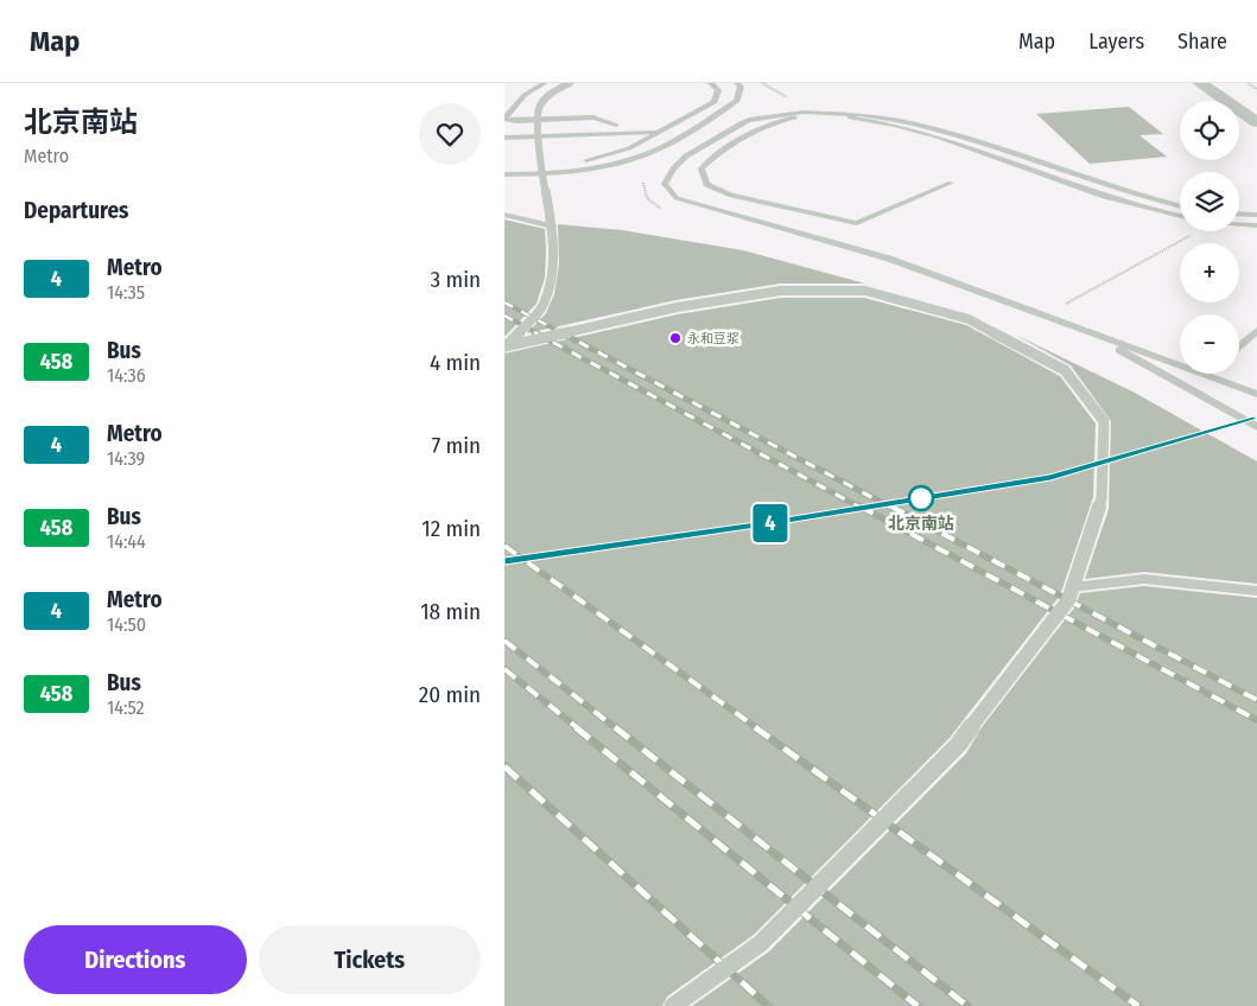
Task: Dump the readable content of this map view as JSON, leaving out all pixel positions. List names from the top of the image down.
{
  "places": ["永和豆浆", "北京南站"],
  "lines": ["metro line 4"],
  "page": {
    "header": "Map",
    "nav": ["Map", "Layers", "Share"],
    "heading": [
      ["北京南站", "Metro"],
      "Departures"
    ],
    "on_map": "4",
    "map_buttons": ["+", "−"],
    "list": [
      {
        "mark": "4",
        "name": "Metro",
        "note": "14:35",
        "value": "3 min"
      },
      {
        "mark": "458",
        "name": "Bus",
        "note": "14:36",
        "value": "4 min"
      },
      {
        "mark": "4",
        "name": "Metro",
        "note": "14:39",
        "value": "7 min"
      },
      {
        "mark": "458",
        "name": "Bus",
        "note": "14:44",
        "value": "12 min"
      },
      {
        "mark": "4",
        "name": "Metro",
        "note": "14:50",
        "value": "18 min"
      },
      {
        "mark": "458",
        "name": "Bus",
        "note": "14:52",
        "value": "20 min"
      }
    ],
    "buttons": ["Directions", "Tickets"]
  }
}
